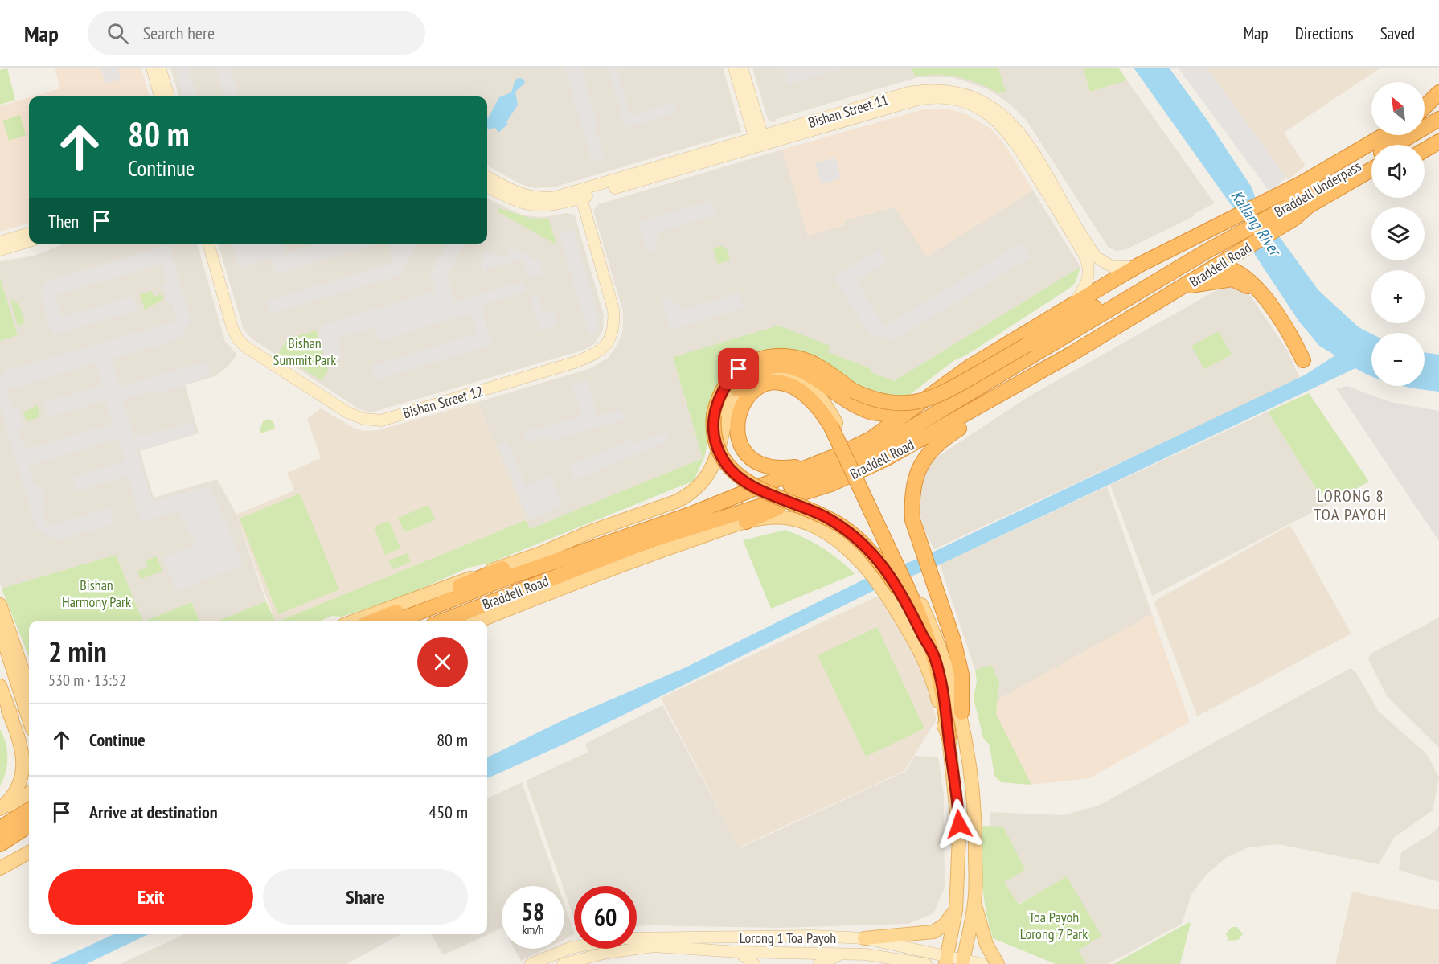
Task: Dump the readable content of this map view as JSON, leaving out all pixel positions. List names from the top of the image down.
{
  "streets": {
    "highway": ["Braddell Underpass", "Braddell Road"],
    "street": ["Bishan Street 11", "Bishan Street 12", "Lorong 1 Toa Payoh"]
  },
  "crossings": [
    ["Bishan Street 11", "Bishan Street 12"],
    ["Braddell Underpass", "Braddell Road"]
  ],
  "districts": ["LORONG 8 TOA PAYOH"],
  "water": ["Kallang River"],
  "parks": ["Bishan Summit Park", "Bishan Harmony Park", "Toa Payoh Lorong 7 Park"],
  "north": "top left",
  "page": {
    "header": "Map",
    "search": "Search here",
    "nav": ["Map", "Directions", "Saved"],
    "map_buttons": ["+", "−"],
    "turn": ["80 m", "Continue"],
    "then": "Then",
    "heading": ["2 min", "530 m · 13:52"],
    "list": [
      {
        "name": "Continue",
        "value": "80 m"
      },
      {
        "name": "Arrive at destination",
        "value": "450 m"
      }
    ],
    "buttons": ["Exit", "Share"],
    "speed": "58 km/h",
    "limit": "60"
  }
}
